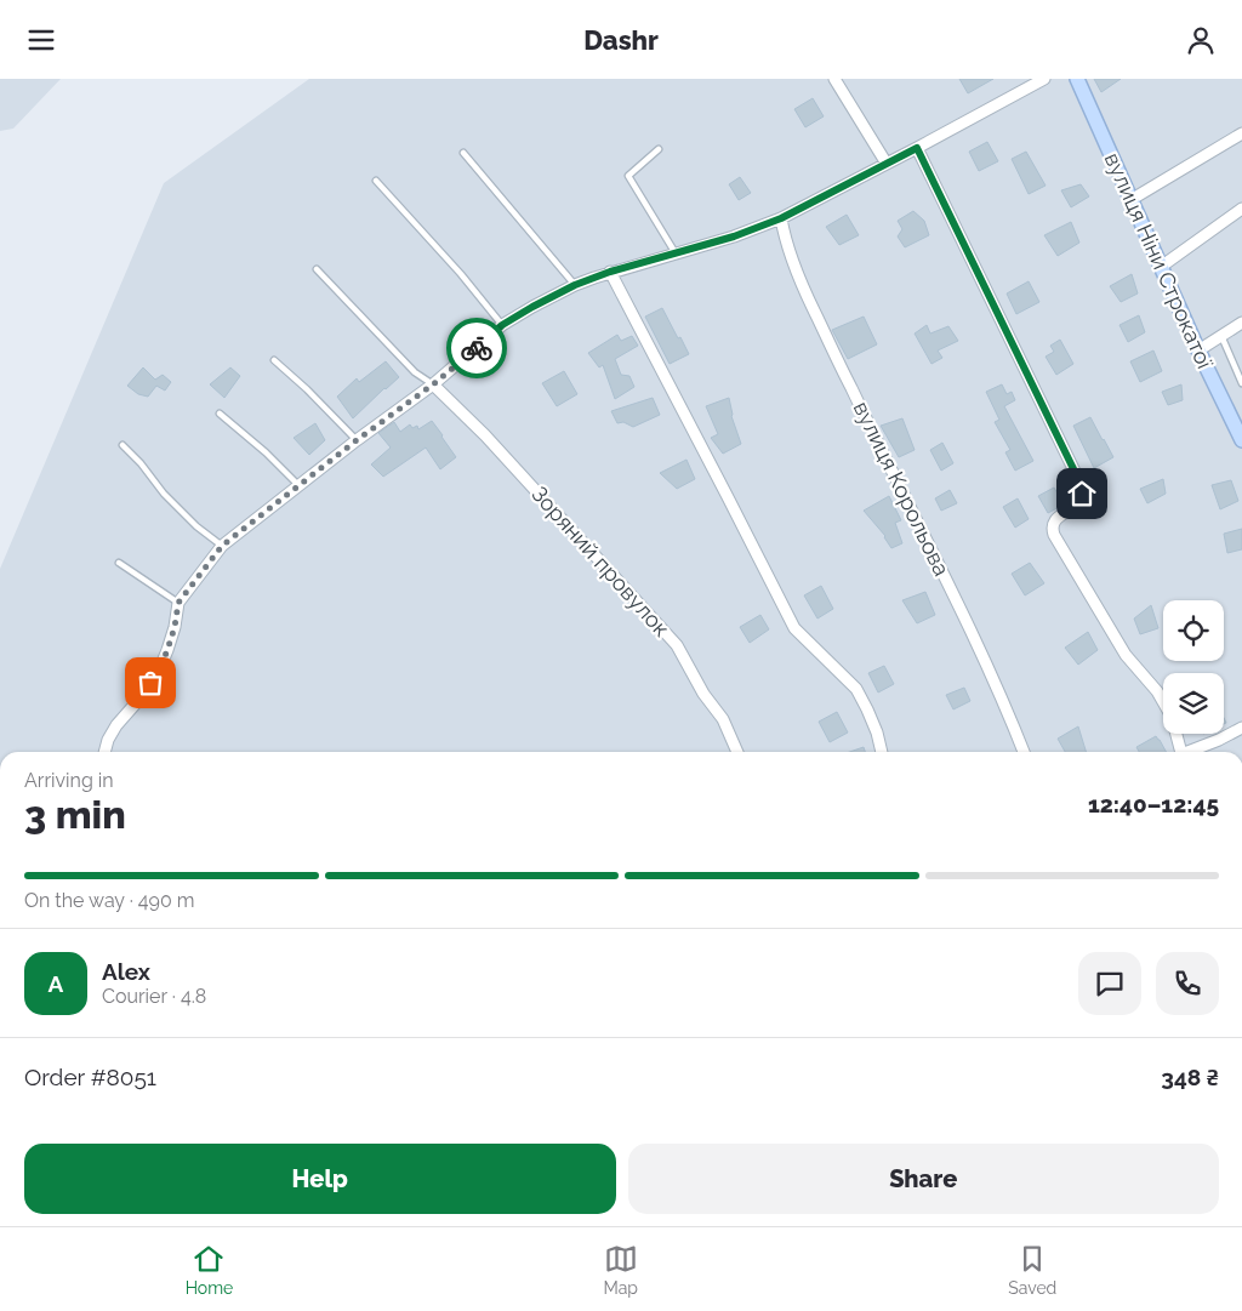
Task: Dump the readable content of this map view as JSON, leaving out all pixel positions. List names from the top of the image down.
{
  "streets": {
    "street": ["вулиця Ніни Строкатої", "вулиця Корольова", "Зоряний провулок"]
  },
  "page": {
    "header": "Dashr",
    "heading": ["3 min", "Arriving in", "12:40–12:45"],
    "panel": [
      "Alex",
      "Courier · 4.8",
      "Order #8051",
      "348 ₴"
    ],
    "bar": "On the way · 490 m",
    "round": "A",
    "buttons": ["Help", "Share"],
    "tabs": ["Home", "Map", "Saved"]
  }
}
